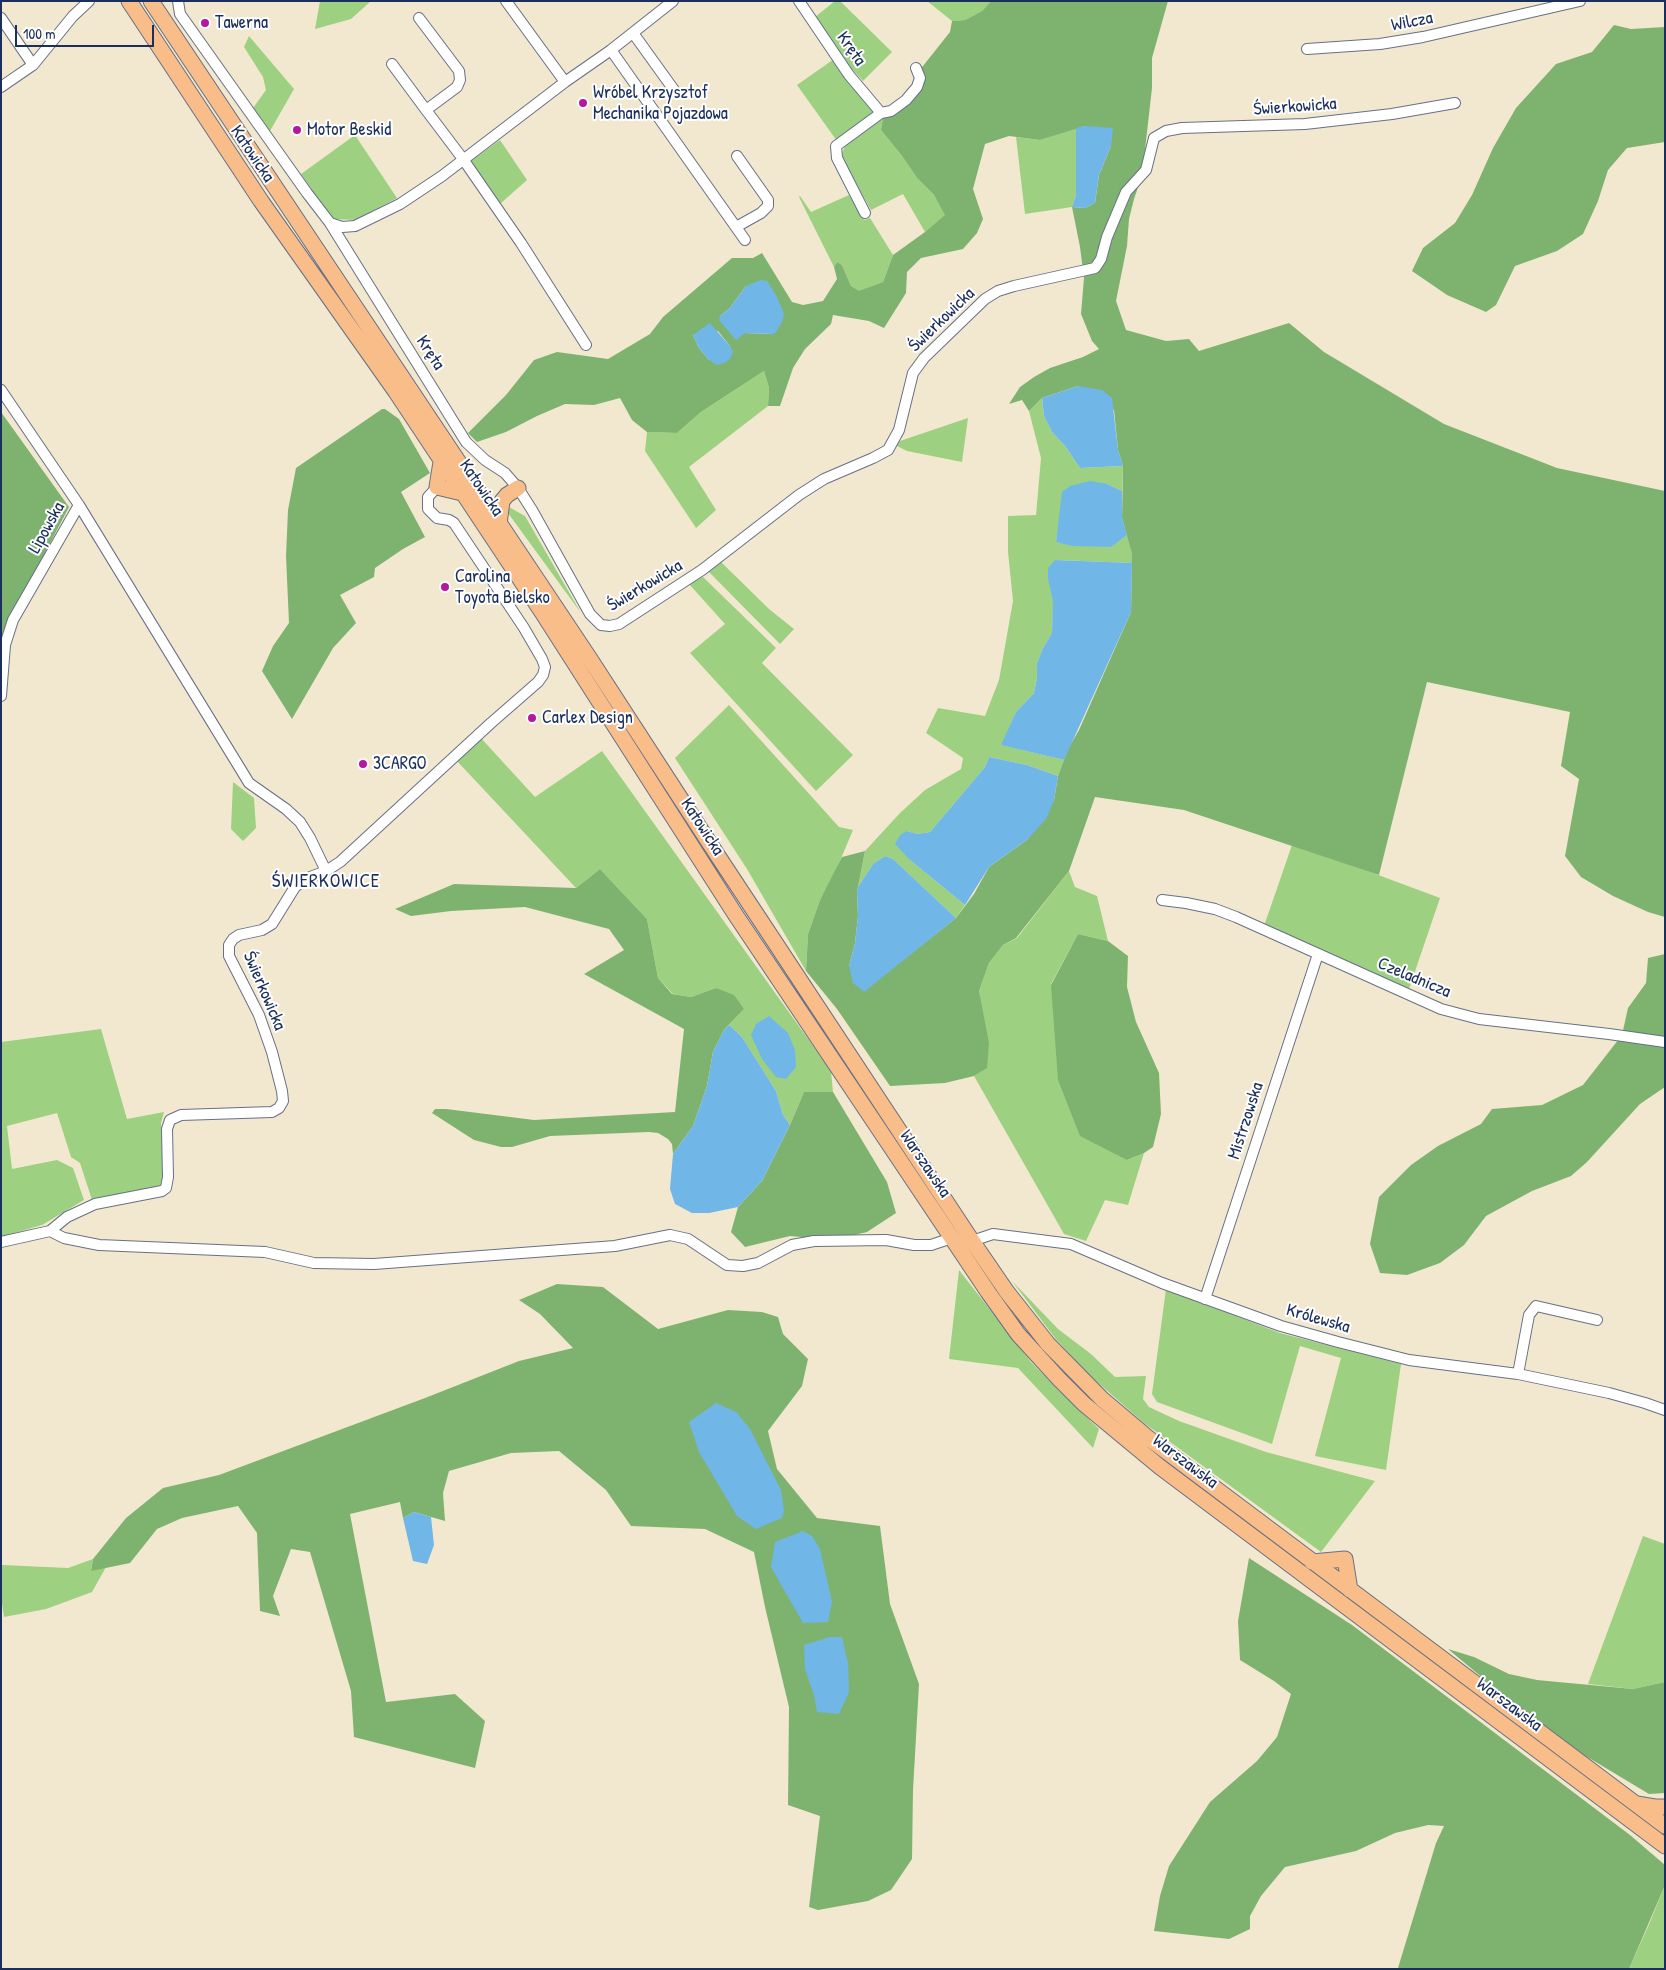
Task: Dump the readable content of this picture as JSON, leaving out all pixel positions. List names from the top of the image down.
{
  "streets": {
    "main road": ["Katowicka", "Warszawska"],
    "street": [
      "Wilcza",
      "Kręta",
      "Świerkowicka",
      "Lipowska",
      "Czeladnicza",
      "Mistrzowska",
      "Królewska"
    ]
  },
  "crossings": [
    ["Kręta", "Świerkowicka"],
    ["Katowicka", "Warszawska"],
    ["Czeladnicza", "Mistrzowska"],
    ["Mistrzowska", "Królewska"],
    ["Warszawska", "Królewska"]
  ],
  "districts": ["ŚWIERKOWICE"],
  "places": [
    "Tawerna",
    "Wróbel Krzysztof Mechanika Pojazdowa",
    "Motor Beskid",
    "Carolina Toyota Bielsko",
    "Carlex Design",
    "3CARGO"
  ],
  "scale_bar": "100 m"
}
